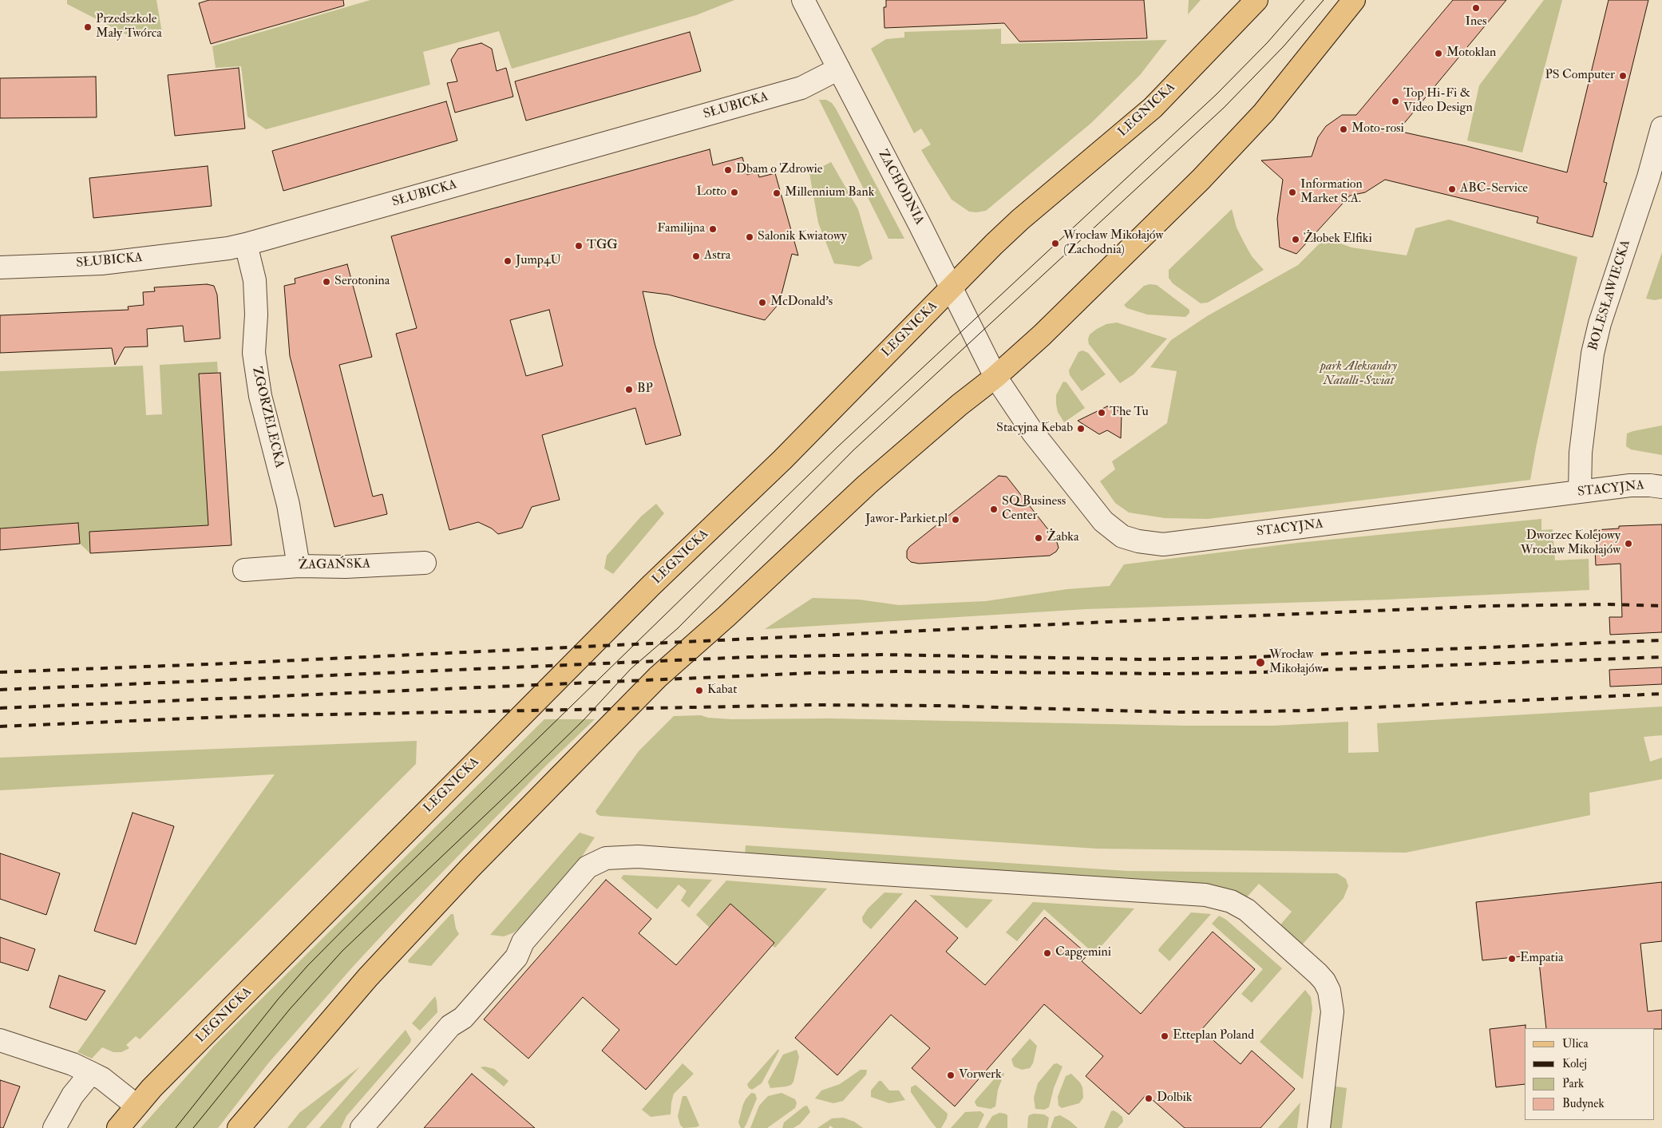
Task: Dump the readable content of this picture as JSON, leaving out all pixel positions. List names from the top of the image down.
{
  "streets": {
    "main road": ["LEGNICKA"],
    "street": [
      "SŁUBICKA",
      "ZACHODNIA",
      "BOLESŁAWIECKA",
      "ZGORZELECKA",
      "STACYJNA",
      "ŻAGAŃSKA"
    ]
  },
  "crossings": [
    ["SŁUBICKA", "ZACHODNIA"],
    ["SŁUBICKA", "ZGORZELECKA"],
    ["LEGNICKA", "ZACHODNIA"],
    ["ZACHODNIA", "STACYJNA"],
    ["BOLESŁAWIECKA", "STACYJNA"],
    ["ZGORZELECKA", "ŻAGAŃSKA"]
  ],
  "parks": ["park Aleksandry Natalli-Świat"],
  "places": [
    "Ines",
    "Przedszkole Mały Twórca",
    "Motoklan",
    "PS Computer",
    "Top Hi-Fi & Video Design",
    "Moto-rosi",
    "Dbam o Zdrowie",
    "ABC-Service",
    "Lotto",
    "Information Market S.A.",
    "Millennium Bank",
    "Familijna",
    "Salonik Kwiatowy",
    "Żłobek Elfiki",
    "Wrocław Mikołajów (Zachodnia)",
    "TGG",
    "Astra",
    "Jump4U",
    "Serotonina",
    "McDonald's",
    "BP",
    "The Tu",
    "Stacyjna Kebab",
    "SQ Business Center",
    "Jawor-Parkiet.pl",
    "Żabka",
    "Dworzec Kolejowy Wrocław Mikołajów",
    "Wrocław Mikołajów",
    "Kabat",
    "Capgemini",
    "Empatia",
    "Etteplan Poland",
    "Vorwerk",
    "Dolbik"
  ],
  "legend": [
    "Ulica",
    "Kolej",
    "Park",
    "Budynek"
  ]
}
